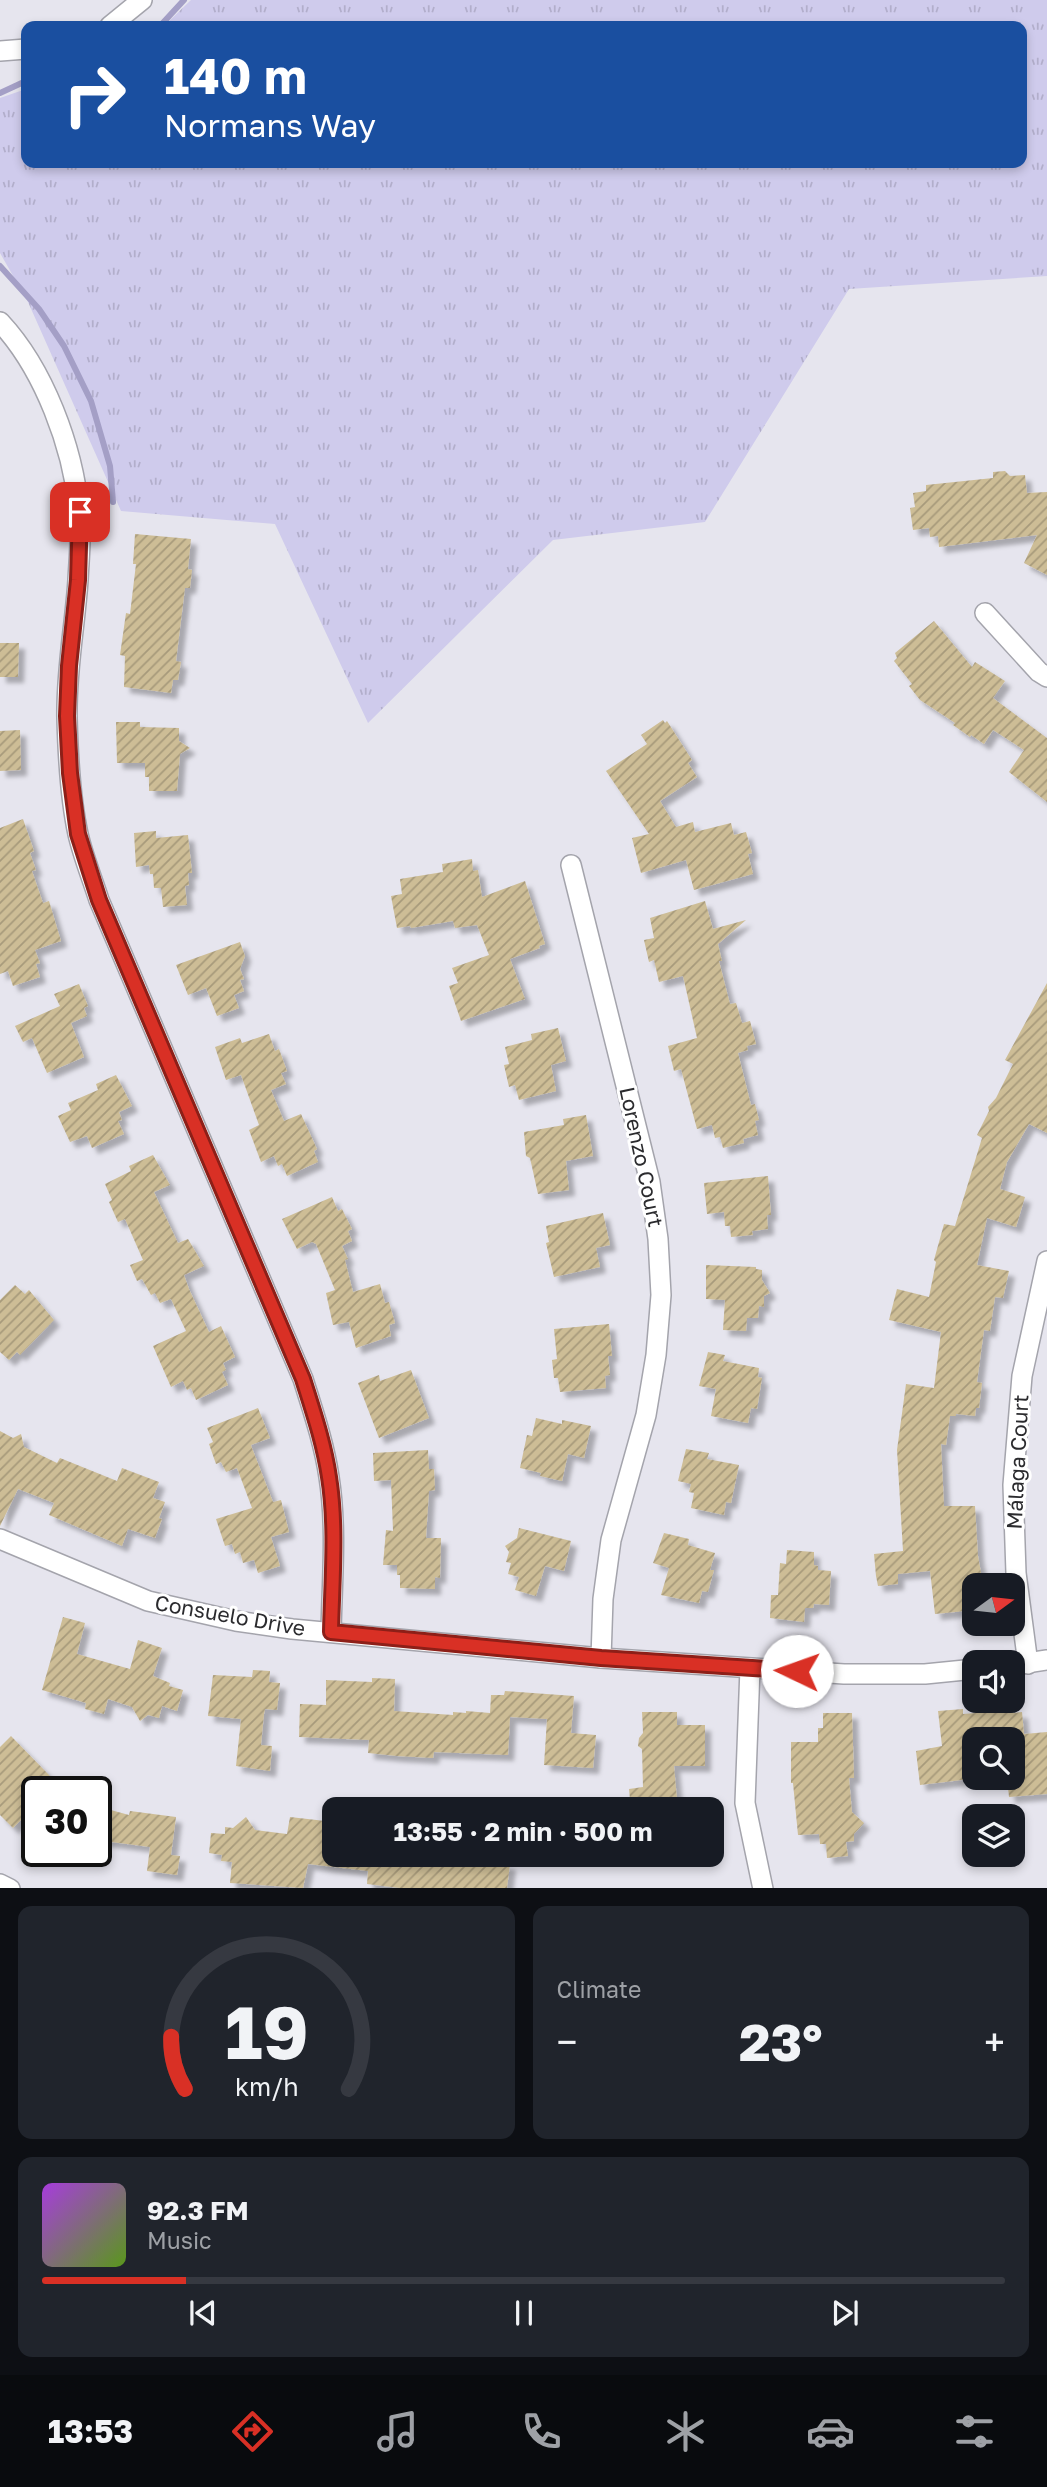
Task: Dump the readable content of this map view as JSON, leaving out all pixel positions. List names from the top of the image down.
{
  "streets": {
    "street": ["Lorenzo Court", "Málaga Court", "Consuelo Drive"]
  },
  "crossings": [
    ["Lorenzo Court", "Consuelo Drive"]
  ],
  "north": "right",
  "page": {
    "turn": ["140 m", "Normans Way"],
    "limit": "30",
    "trip": "13:55 · 2 min · 500 m",
    "tile": "Climate",
    "heat": ["−", "23°", "+"],
    "song": ["92.3 FM", "Music"],
    "tabs": "13:53",
    "gauge": ["19", "km/h"]
  }
}
